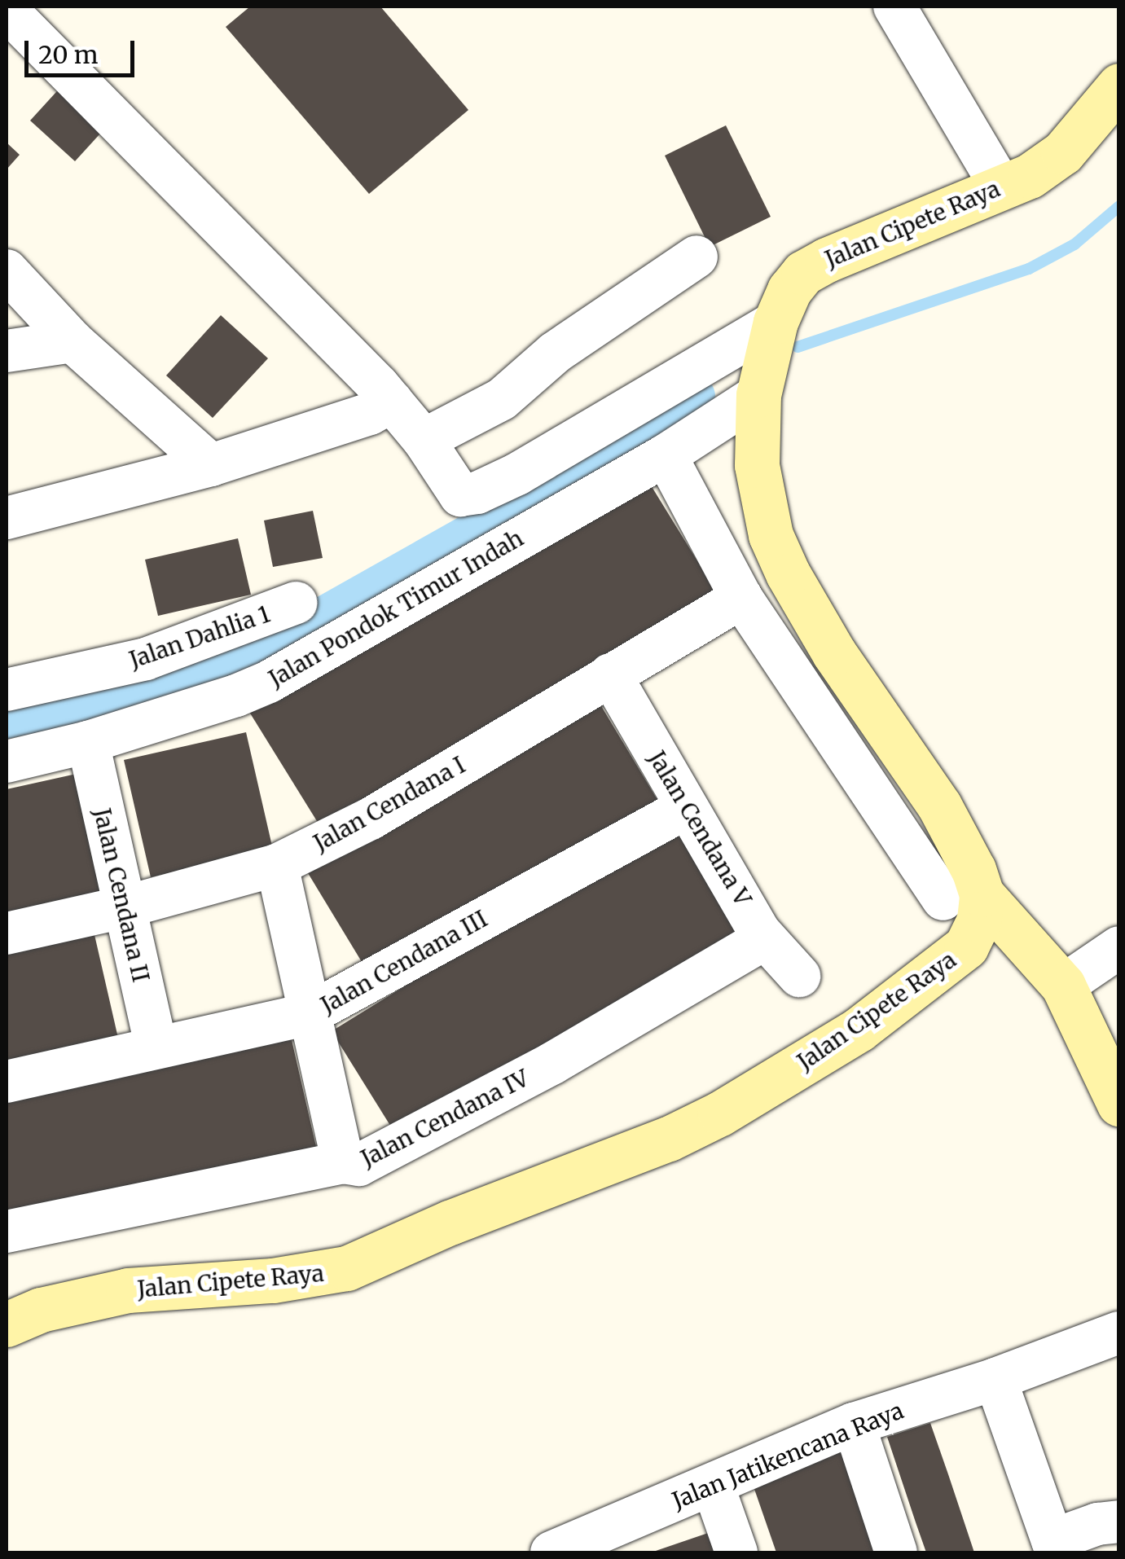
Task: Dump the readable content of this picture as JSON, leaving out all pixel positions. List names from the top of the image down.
{
  "streets": {
    "main road": ["Jalan Cipete Raya"],
    "street": [
      "Jalan Pondok Timur Indah",
      "Jalan Dahlia 1",
      "Jalan Cendana I",
      "Jalan Cendana V",
      "Jalan Cendana II",
      "Jalan Cendana III",
      "Jalan Cendana IV",
      "Jalan Jatikencana Raya"
    ]
  },
  "crossings": [
    ["Jalan Cipete Raya", "Jalan Pondok Timur Indah"],
    ["Jalan Pondok Timur Indah", "Jalan Cendana II"],
    ["Jalan Cendana I", "Jalan Cendana V"],
    ["Jalan Cendana I", "Jalan Cendana II"],
    ["Jalan Cendana I", "Jalan Cendana IV"],
    ["Jalan Cendana V", "Jalan Cendana III"],
    ["Jalan Cendana V", "Jalan Cendana IV"],
    ["Jalan Cendana II", "Jalan Cendana III"],
    ["Jalan Cendana III", "Jalan Cendana IV"]
  ],
  "scale_bar": "20 m"
}
